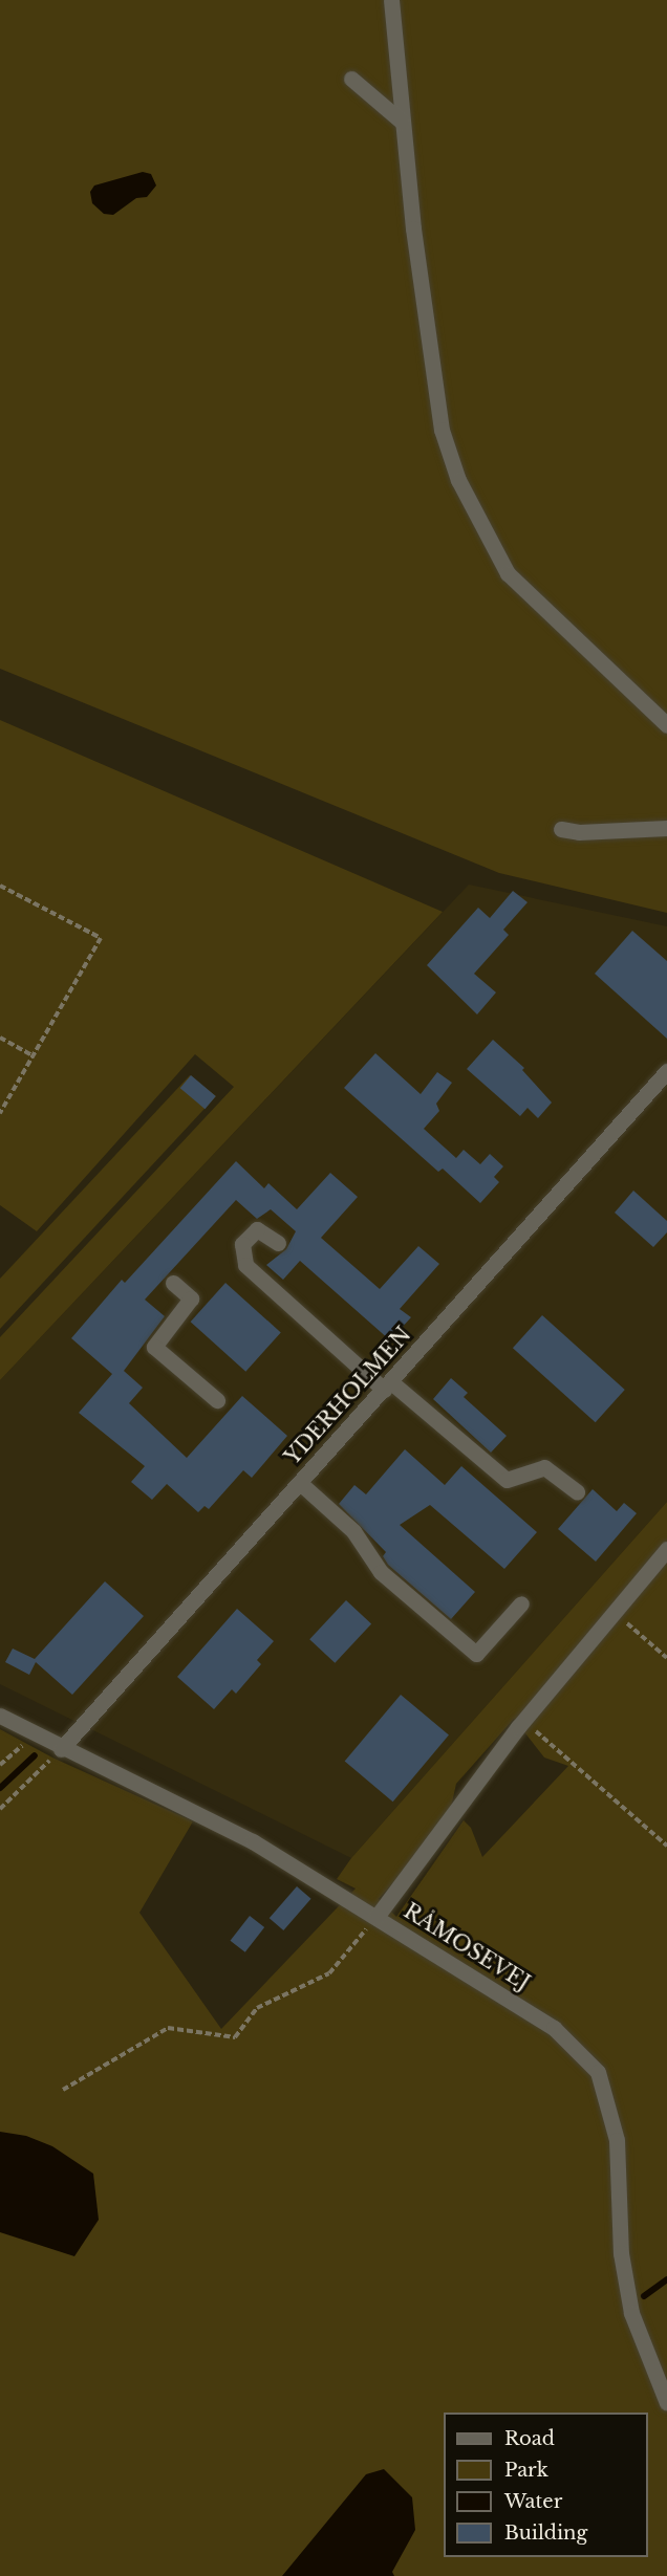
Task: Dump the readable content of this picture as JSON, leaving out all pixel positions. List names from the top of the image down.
{
  "streets": {
    "street": ["YDERHOLMEN", "RÅMOSEVEJ"]
  },
  "crossings": [
    ["YDERHOLMEN", "RÅMOSEVEJ"]
  ],
  "legend": [
    "Road",
    "Park",
    "Water",
    "Building"
  ]
}
